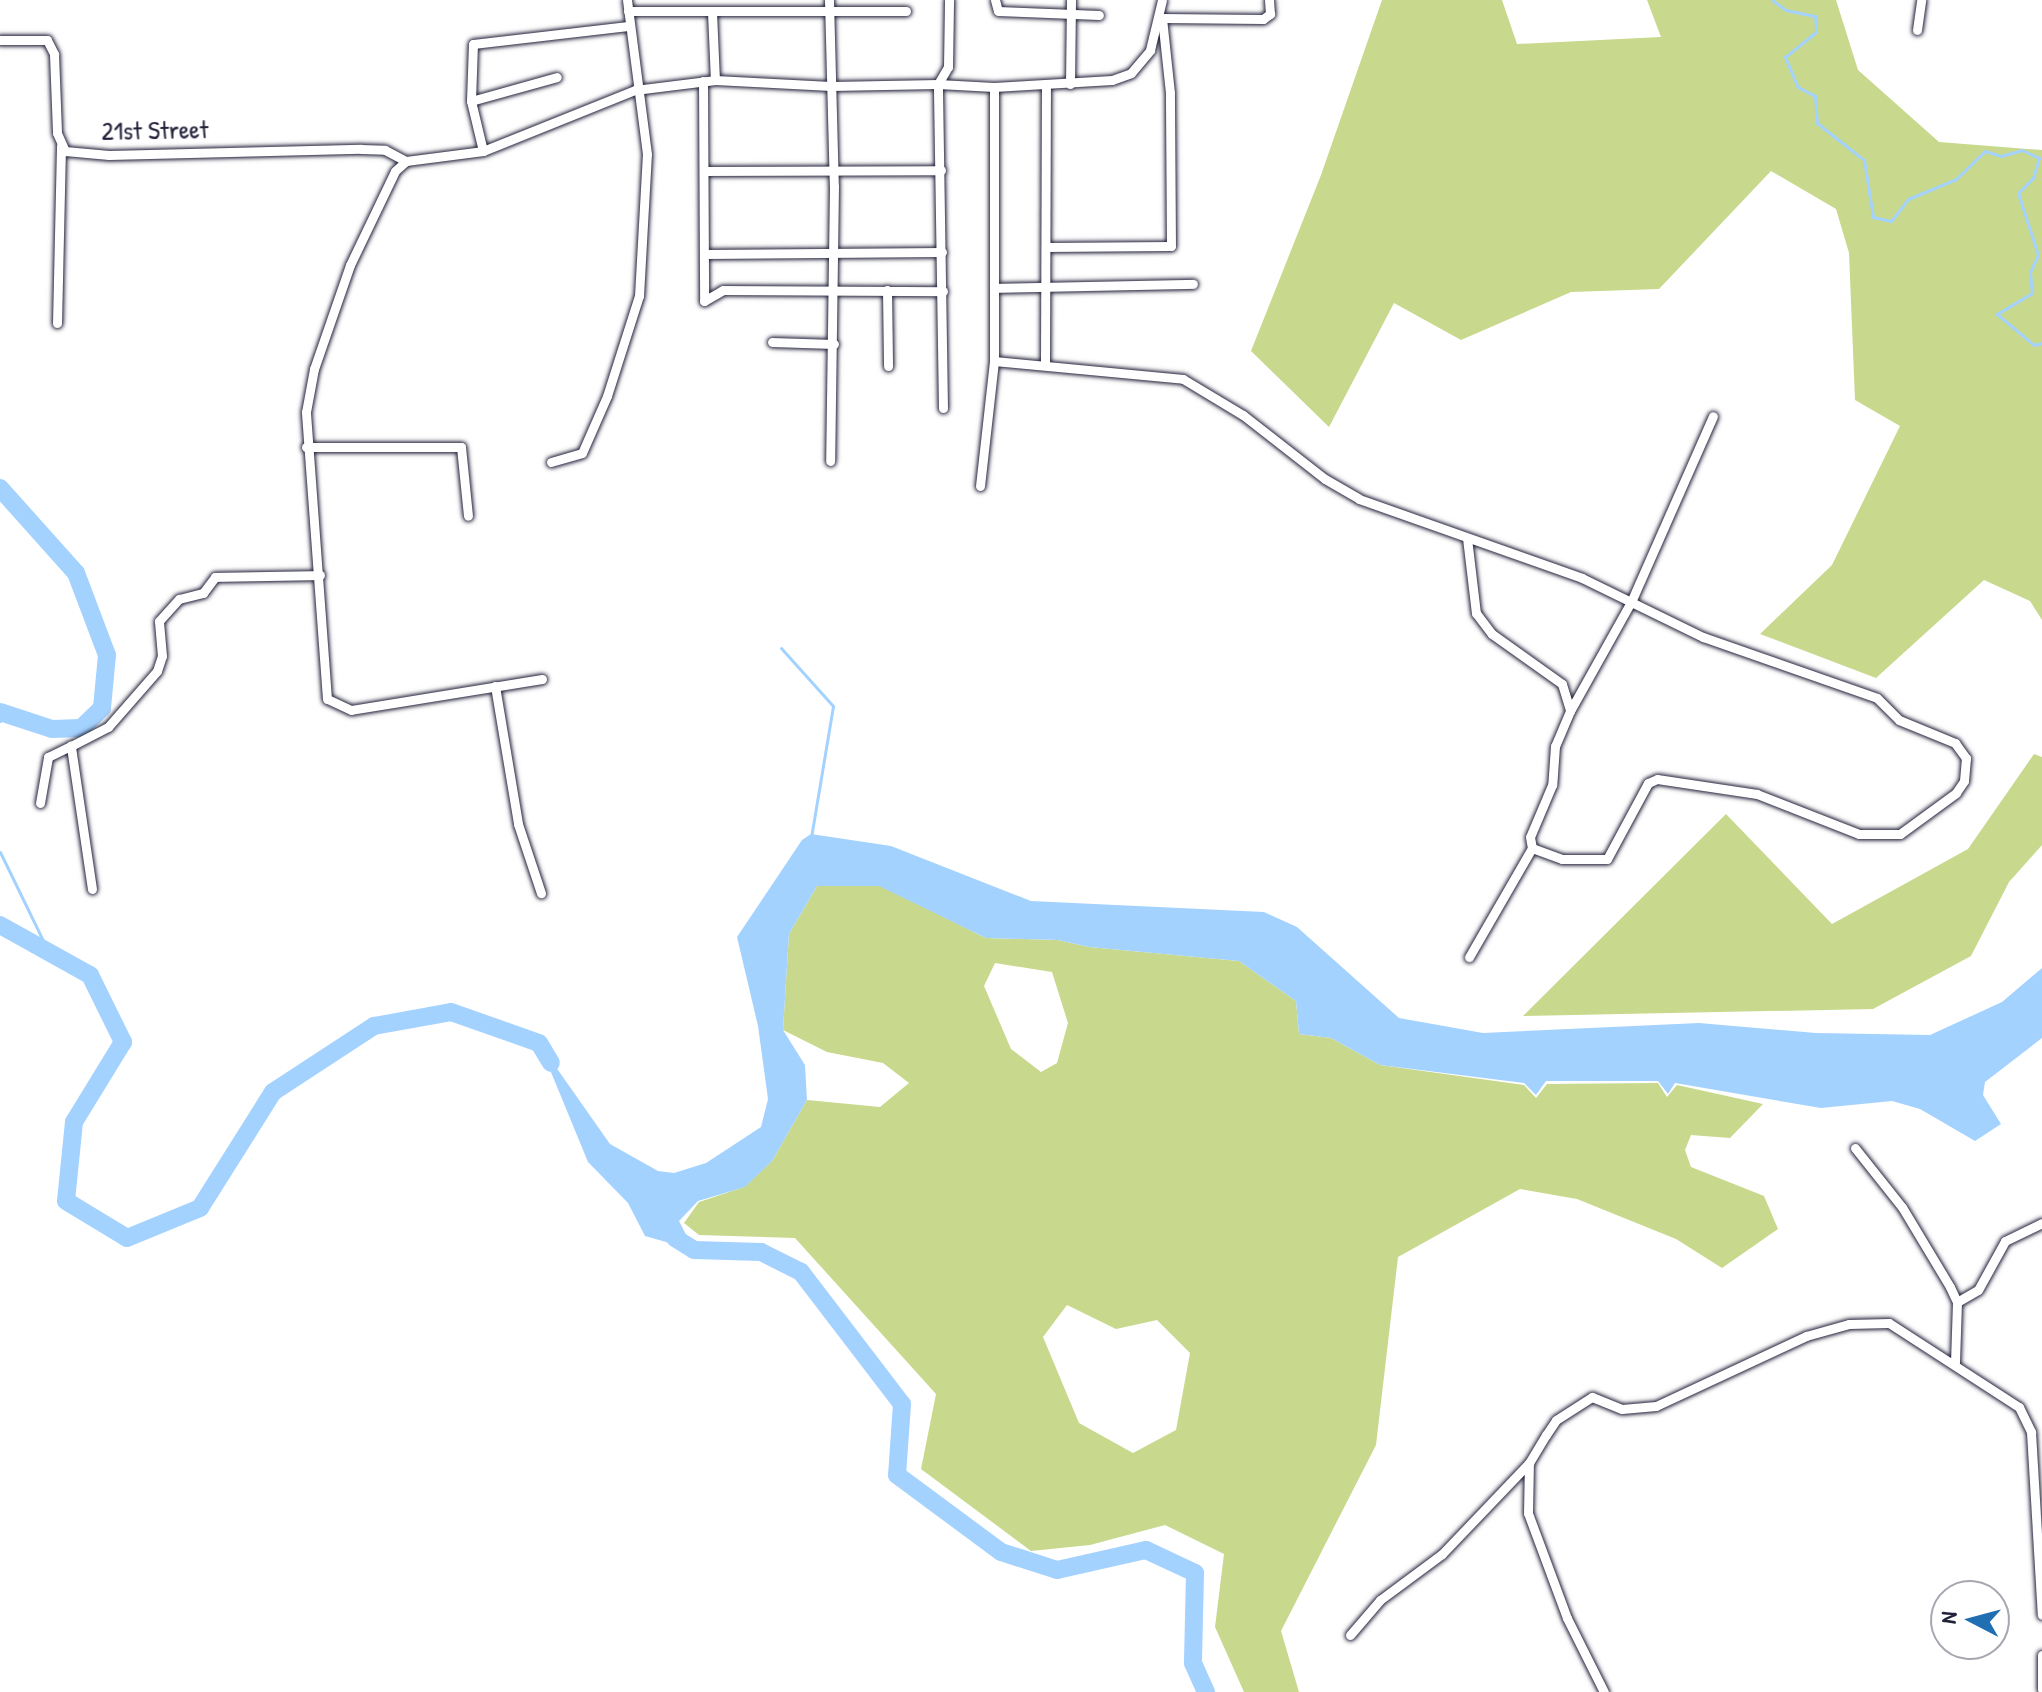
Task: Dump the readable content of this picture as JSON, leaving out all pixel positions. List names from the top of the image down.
{
  "streets": {
    "street": ["21st Street"]
  },
  "north": "left"
}
